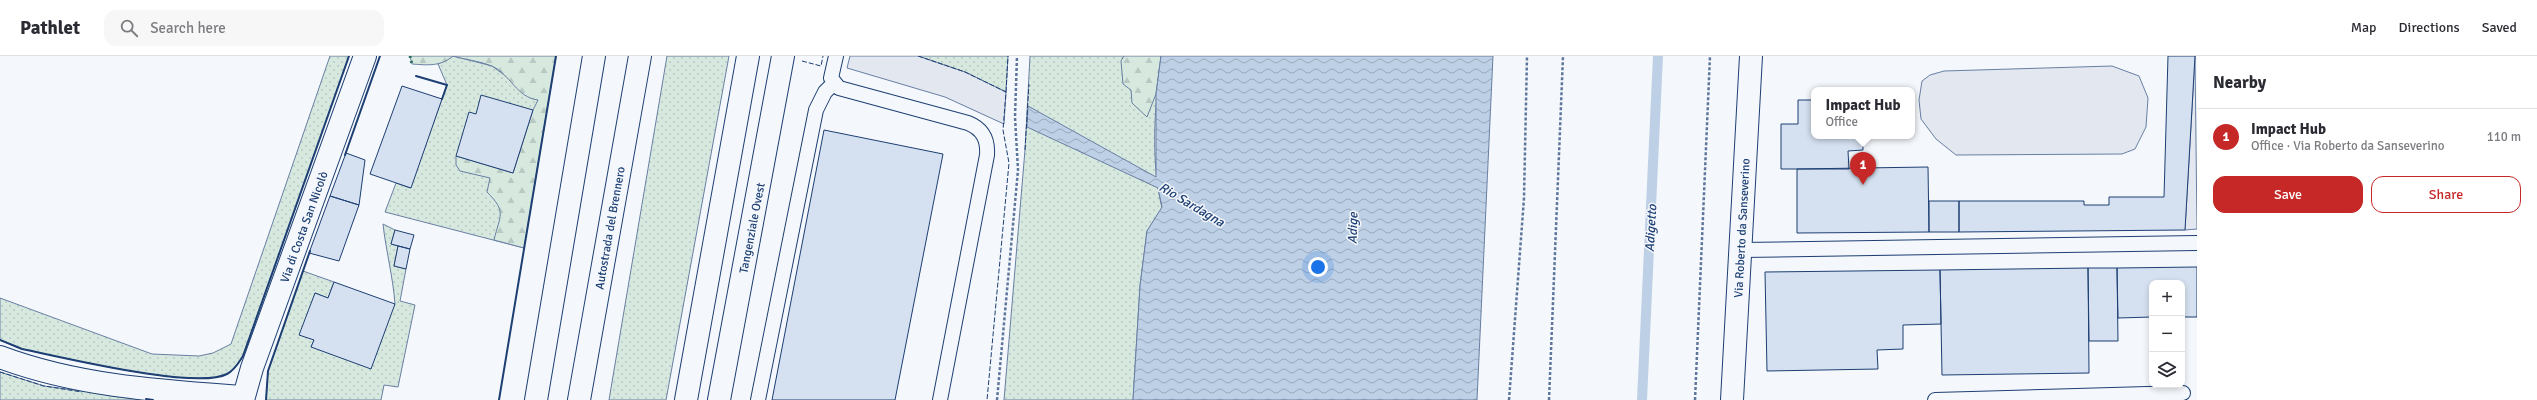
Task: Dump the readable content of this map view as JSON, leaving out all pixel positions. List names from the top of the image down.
{
  "streets": {
    "main road": [
      "Via di Costa San Nicolò",
      "Autostrada del Brennero",
      "Tangenziale Ovest",
      "Via Roberto da Sanseverino"
    ]
  },
  "water": ["Rio Sardagna", "Adige", "Adigetto"],
  "page": {
    "header": "Pathlet",
    "search": "Search here",
    "nav": ["Map", "Directions", "Saved"],
    "heading": "Nearby",
    "popup": ["Impact Hub", "Office"],
    "list": [
      {
        "mark": "1",
        "name": "Impact Hub",
        "note": "Office · Via Roberto da Sanseverino",
        "value": "110 m"
      }
    ],
    "pins": "1",
    "buttons": ["Save", "Share"],
    "map_buttons": ["+", "−"]
  }
}
